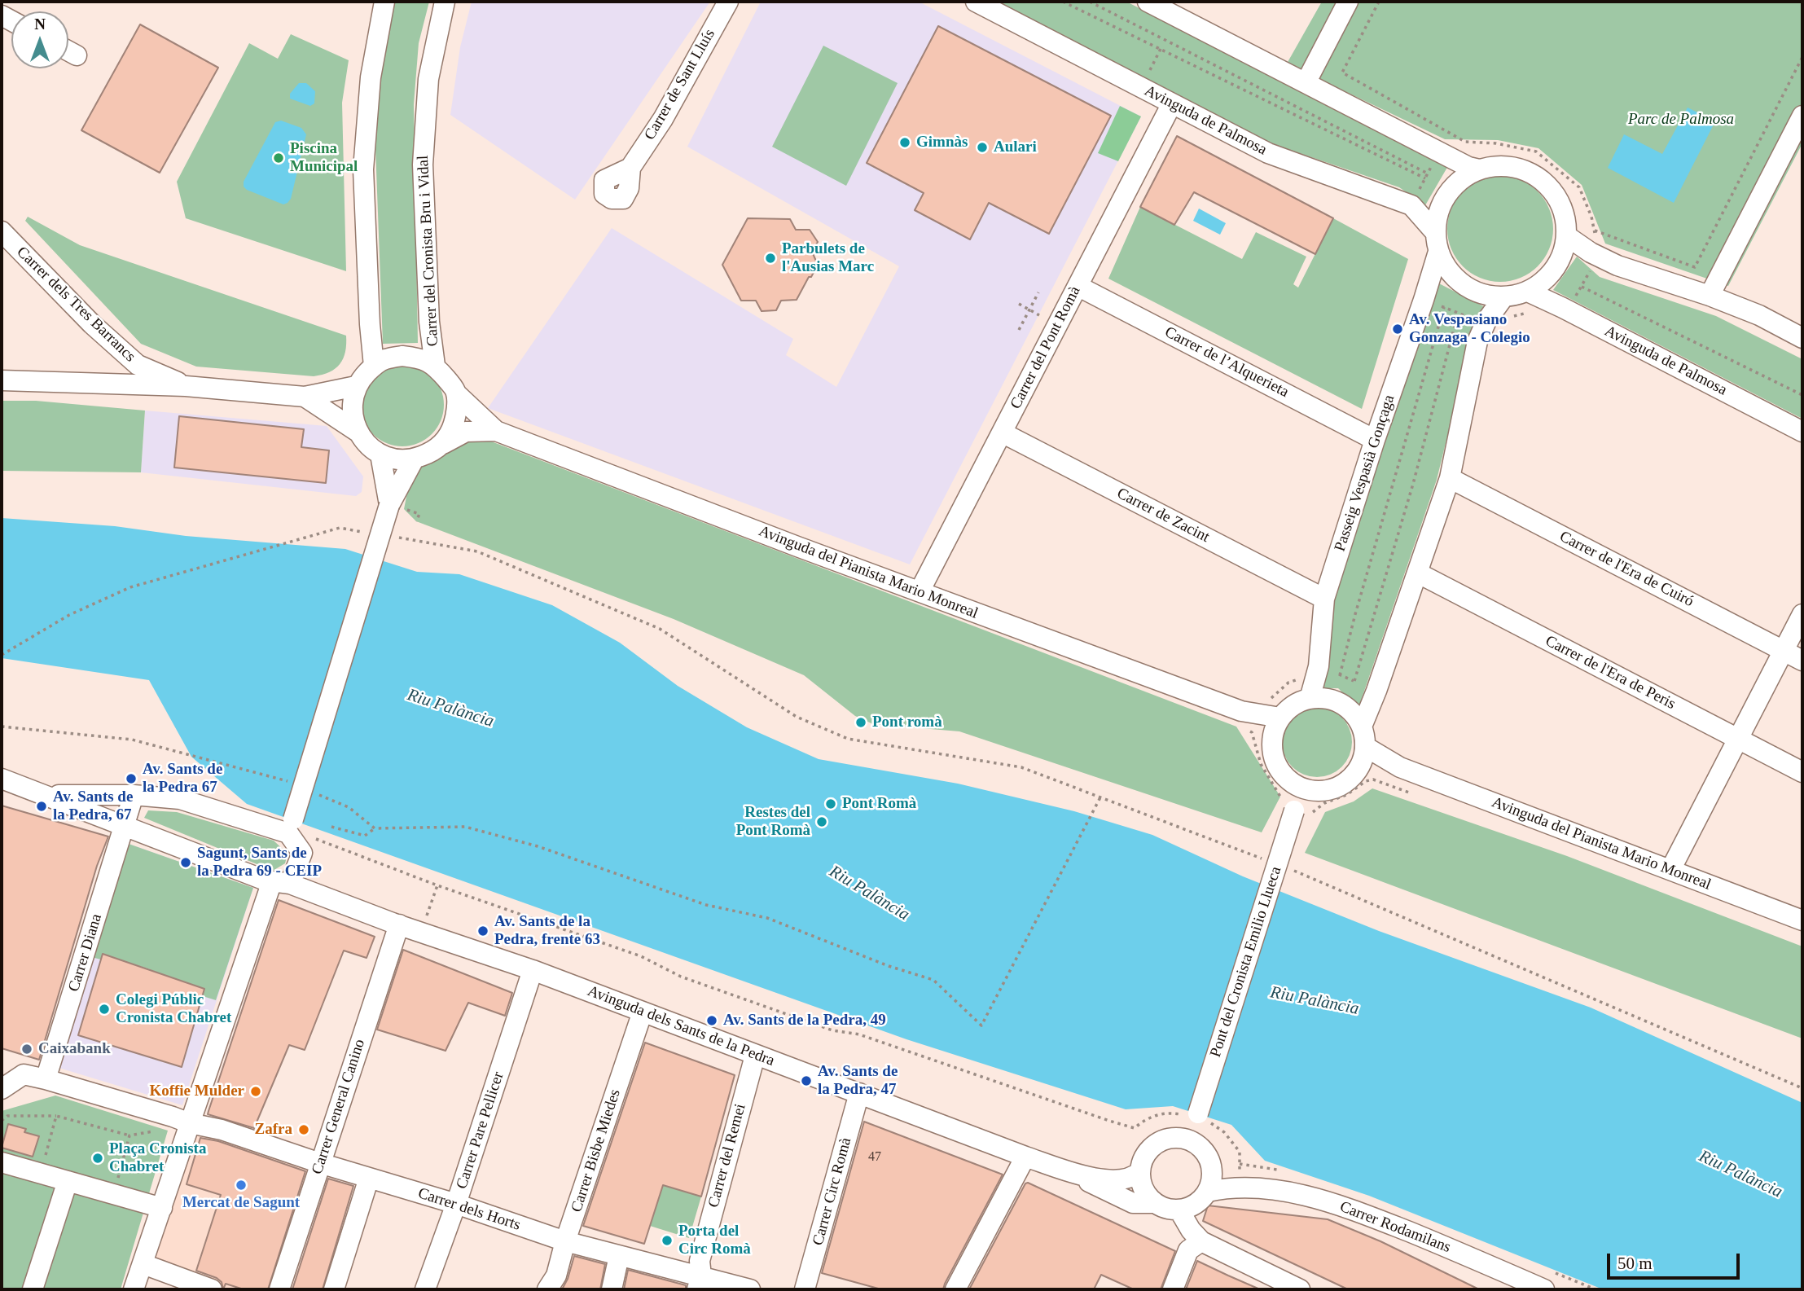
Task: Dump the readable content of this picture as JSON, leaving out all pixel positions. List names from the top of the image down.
{
  "streets": {
    "street": [
      "Carrer de Sant Lluís",
      "Avinguda de Palmosa",
      "Carrer del Cronista Bru i Vidal",
      "Carrer dels Tres Barrancs",
      "Carrer del Pont Romà",
      "Carrer de l’Alquerieta",
      "Passeig Vespasià Gonçaga",
      "Carrer de Zacint",
      "Carrer de l'Era de Cuiró",
      "Avinguda del Pianista Mario Monreal",
      "Carrer de l'Era de Peris",
      "Carrer Diana",
      "Pont del Cronista Emilio Llueca",
      "Avinguda dels Sants de la Pedra",
      "Carrer General Canino",
      "Carrer Pare Pellicer",
      "Carrer Bisbe Miedes",
      "Carrer del Remei",
      "Carrer Circ Romà",
      "Carrer dels Horts",
      "Carrer Rodamilans"
    ]
  },
  "crossings": [
    ["Avinguda de Palmosa", "Carrer del Pont Romà"],
    ["Avinguda de Palmosa", "Passeig Vespasià Gonçaga"],
    ["Carrer del Cronista Bru i Vidal", "Avinguda del Pianista Mario Monreal"],
    ["Carrer del Pont Romà", "Carrer de l’Alquerieta"],
    ["Carrer del Pont Romà", "Carrer de Zacint"],
    ["Carrer del Pont Romà", "Avinguda del Pianista Mario Monreal"],
    ["Carrer de l’Alquerieta", "Passeig Vespasià Gonçaga"],
    ["Passeig Vespasià Gonçaga", "Carrer de Zacint"],
    ["Passeig Vespasià Gonçaga", "Avinguda del Pianista Mario Monreal"],
    ["Passeig Vespasià Gonçaga", "Pont del Cronista Emilio Llueca"],
    ["Avinguda del Pianista Mario Monreal", "Pont del Cronista Emilio Llueca"],
    ["Carrer Diana", "Avinguda dels Sants de la Pedra"],
    ["Pont del Cronista Emilio Llueca", "Carrer Rodamilans"],
    ["Avinguda dels Sants de la Pedra", "Carrer General Canino"],
    ["Avinguda dels Sants de la Pedra", "Carrer Pare Pellicer"],
    ["Avinguda dels Sants de la Pedra", "Carrer Bisbe Miedes"],
    ["Avinguda dels Sants de la Pedra", "Carrer del Remei"],
    ["Avinguda dels Sants de la Pedra", "Carrer Circ Romà"],
    ["Carrer General Canino", "Carrer dels Horts"],
    ["Carrer Pare Pellicer", "Carrer dels Horts"],
    ["Carrer Bisbe Miedes", "Carrer dels Horts"],
    ["Carrer del Remei", "Carrer dels Horts"]
  ],
  "water": ["Riu Palància"],
  "parks": ["Parc de Palmosa"],
  "places": [
    "Gimnàs",
    "Aulari",
    "Piscina Municipal",
    "Parbulets de l'Ausias Marc",
    "Av. Vespasiano Gonzaga - Colegio",
    "Pont romà",
    "Av. Sants de la Pedra 67",
    "Pont Romà",
    "Av. Sants de la Pedra, 67",
    "Restes del Pont Romà",
    "Sagunt, Sants de la Pedra 69 - CEIP",
    "Av. Sants de la Pedra, frente 63",
    "Colegi Públic Cronista Chabret",
    "Av. Sants de la Pedra, 49",
    "Caixabank",
    "Av. Sants de la Pedra, 47",
    "Koffie Mulder",
    "Zafra",
    "Plaça Cronista Chabret",
    "Mercat de Sagunt",
    "Porta del Circ Romà"
  ],
  "house_numbers": ["47"],
  "scale_bar": "50 m",
  "north": "top"
}
